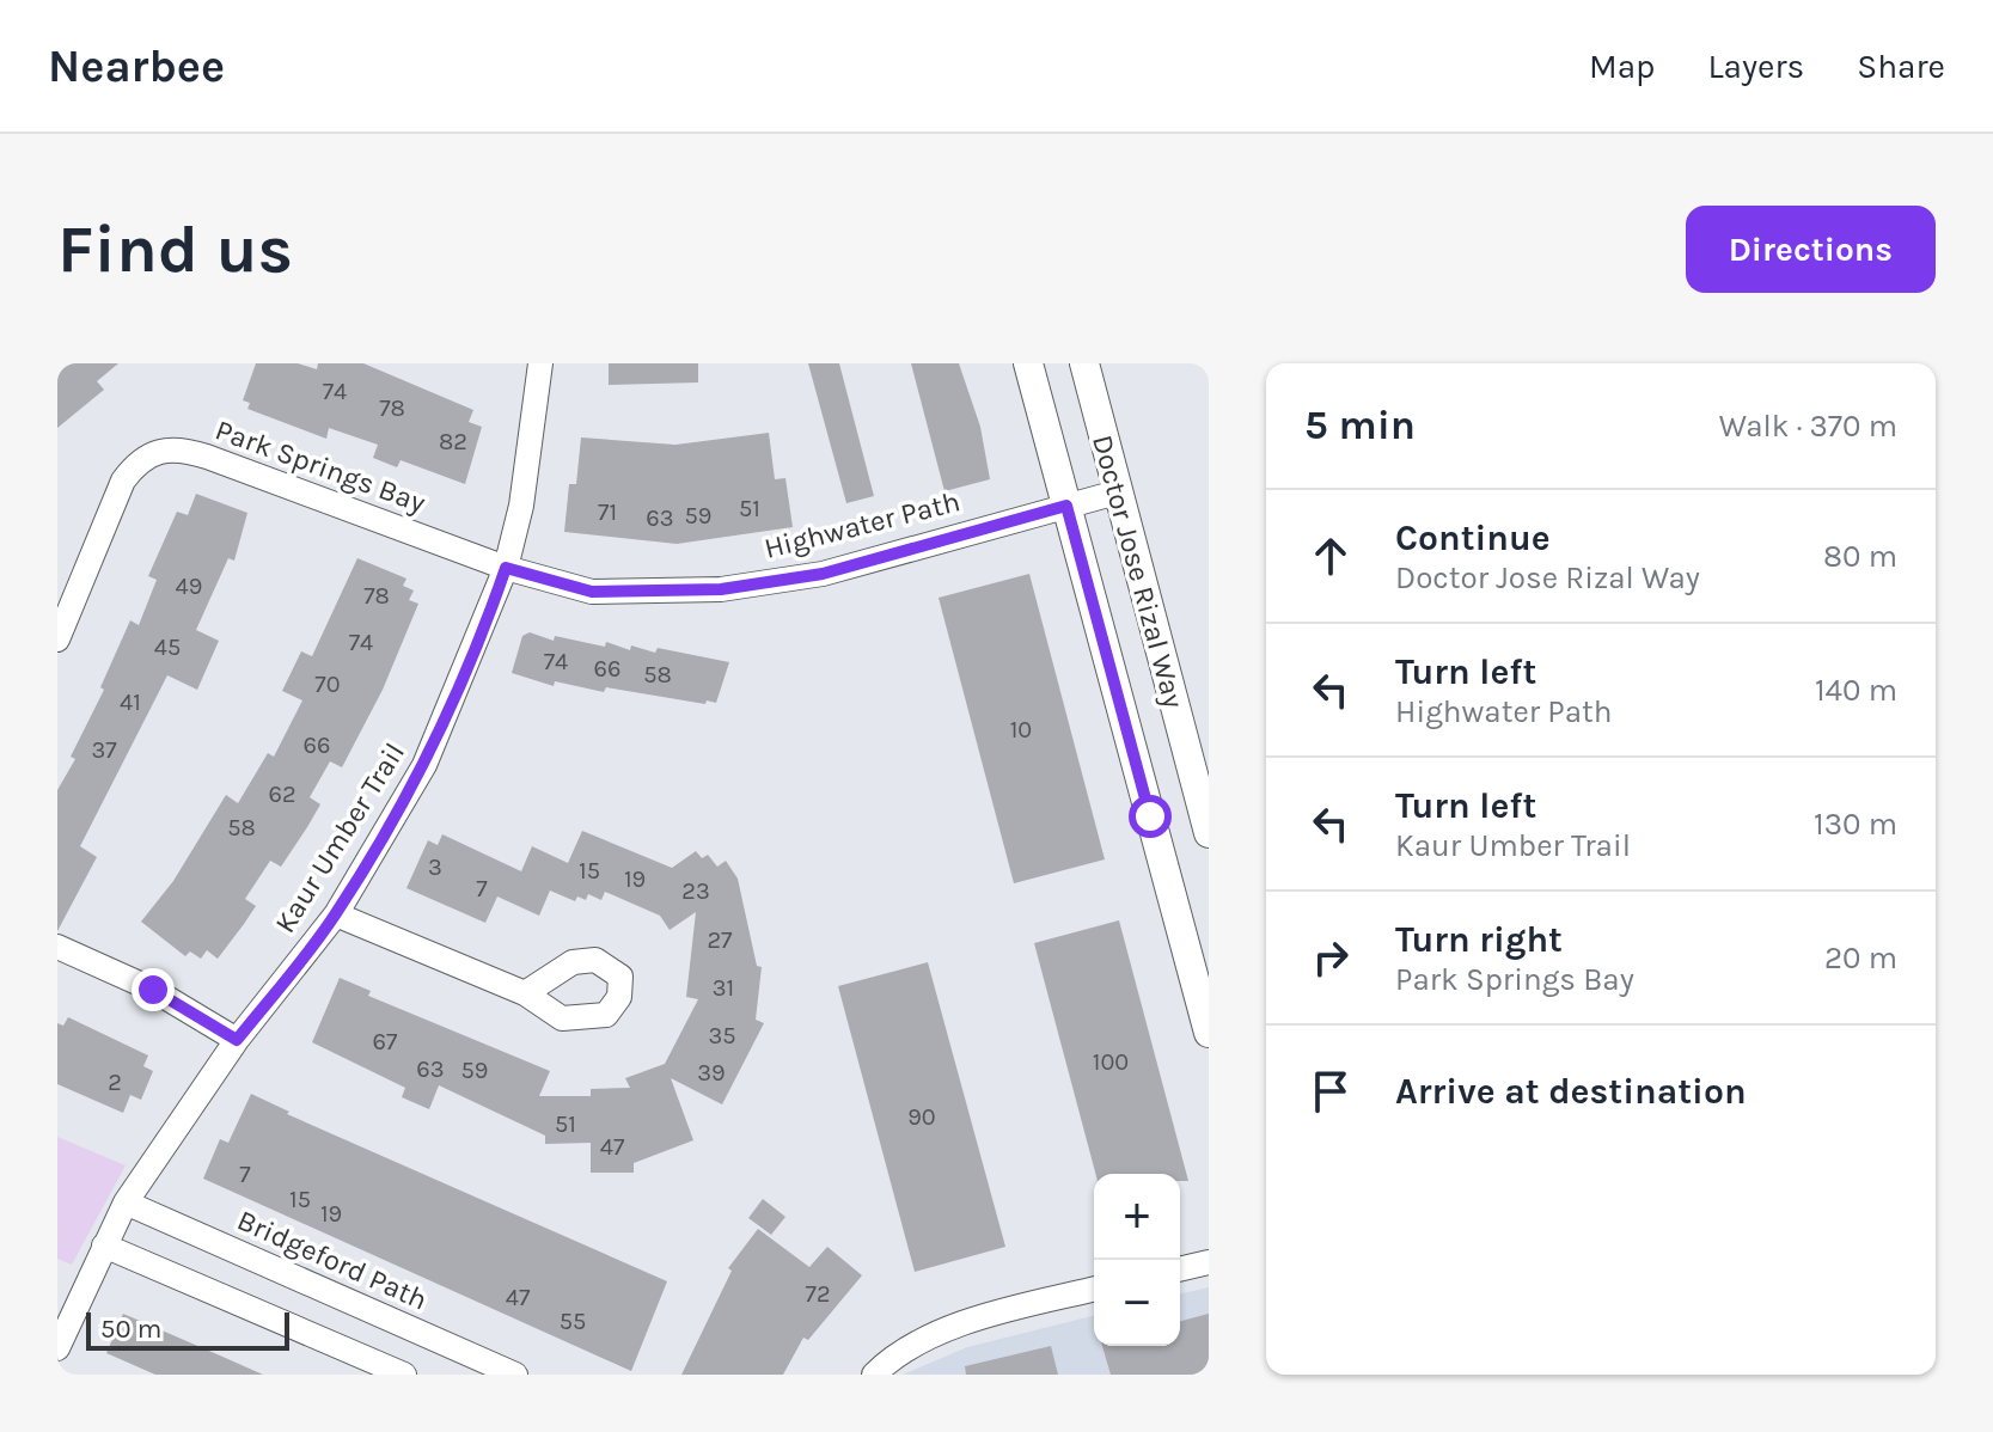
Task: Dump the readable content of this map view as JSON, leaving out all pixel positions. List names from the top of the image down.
{
  "streets": {
    "street": [
      "Park Springs Bay",
      "Highwater Path",
      "Doctor Jose Rizal Way",
      "Kaur Umber Trail",
      "Bridgeford Path"
    ]
  },
  "crossings": [
    ["Park Springs Bay", "Highwater Path"],
    ["Park Springs Bay", "Kaur Umber Trail"],
    ["Highwater Path", "Doctor Jose Rizal Way"],
    ["Highwater Path", "Kaur Umber Trail"],
    ["Kaur Umber Trail", "Bridgeford Path"]
  ],
  "house_numbers": [
    "74",
    "78",
    "82",
    "51",
    "71",
    "59",
    "63",
    "49",
    "78",
    "74",
    "45",
    "74",
    "66",
    "58",
    "70",
    "41",
    "10",
    "66",
    "37",
    "62",
    "58",
    "3",
    "15",
    "19",
    "7",
    "23",
    "27",
    "31",
    "35",
    "67",
    "100",
    "63",
    "59",
    "39",
    "2",
    "90",
    "51",
    "47",
    "7",
    "15",
    "19",
    "72",
    "47",
    "55"
  ],
  "scale_bar": "50 m",
  "page": {
    "header": "Nearbee",
    "nav": ["Map", "Layers", "Share"],
    "buttons": "Directions",
    "title": "Find us",
    "heading": ["5 min", "Walk · 370 m"],
    "list": [
      ["Continue", "Doctor Jose Rizal Way", "80 m"],
      ["Turn left", "Highwater Path", "140 m"],
      ["Turn left", "Kaur Umber Trail", "130 m"],
      ["Turn right", "Park Springs Bay", "20 m"],
      "Arrive at destination"
    ],
    "map_buttons": ["+", "−"],
    "scale": "50 m"
  }
}
